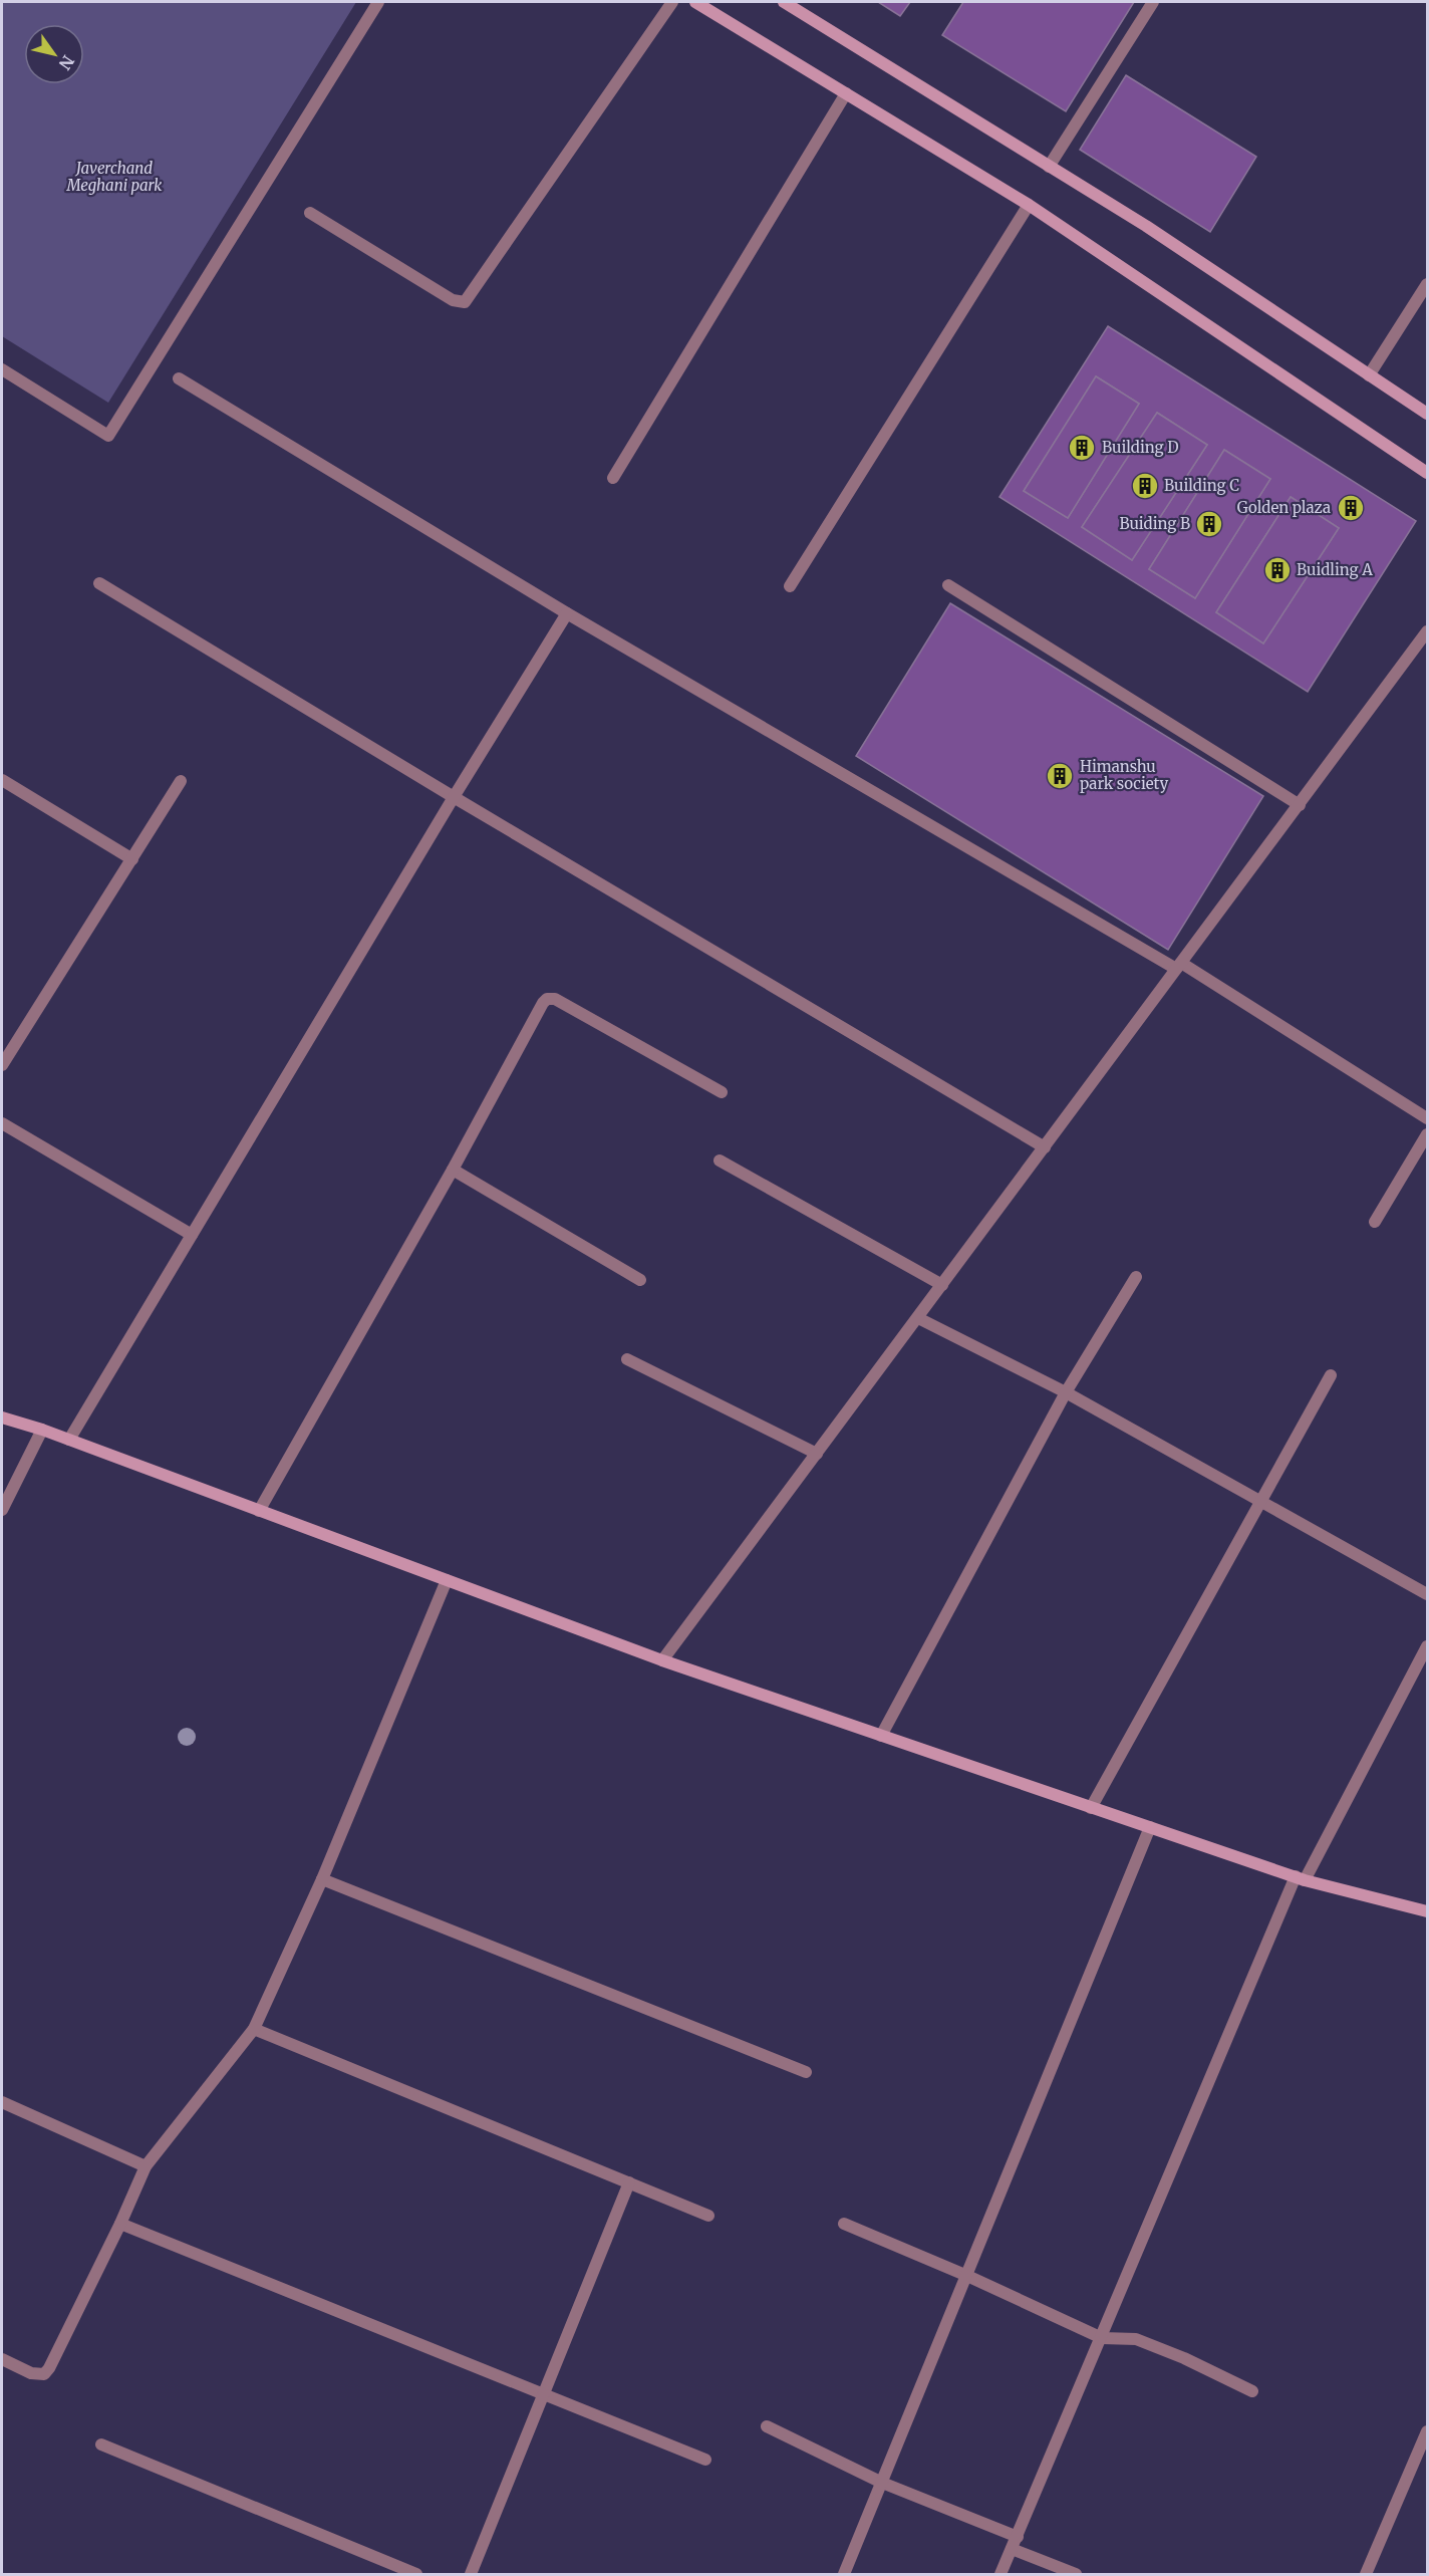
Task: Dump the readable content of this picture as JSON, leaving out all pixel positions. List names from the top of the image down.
{
  "parks": ["Javerchand Meghani park"],
  "places": {
    "building": [
      "Building D",
      "Building C",
      "Golden plaza",
      "Buiding B",
      "Buidling A",
      "Himanshu park society"
    ]
  },
  "north": "bottom right"
}
